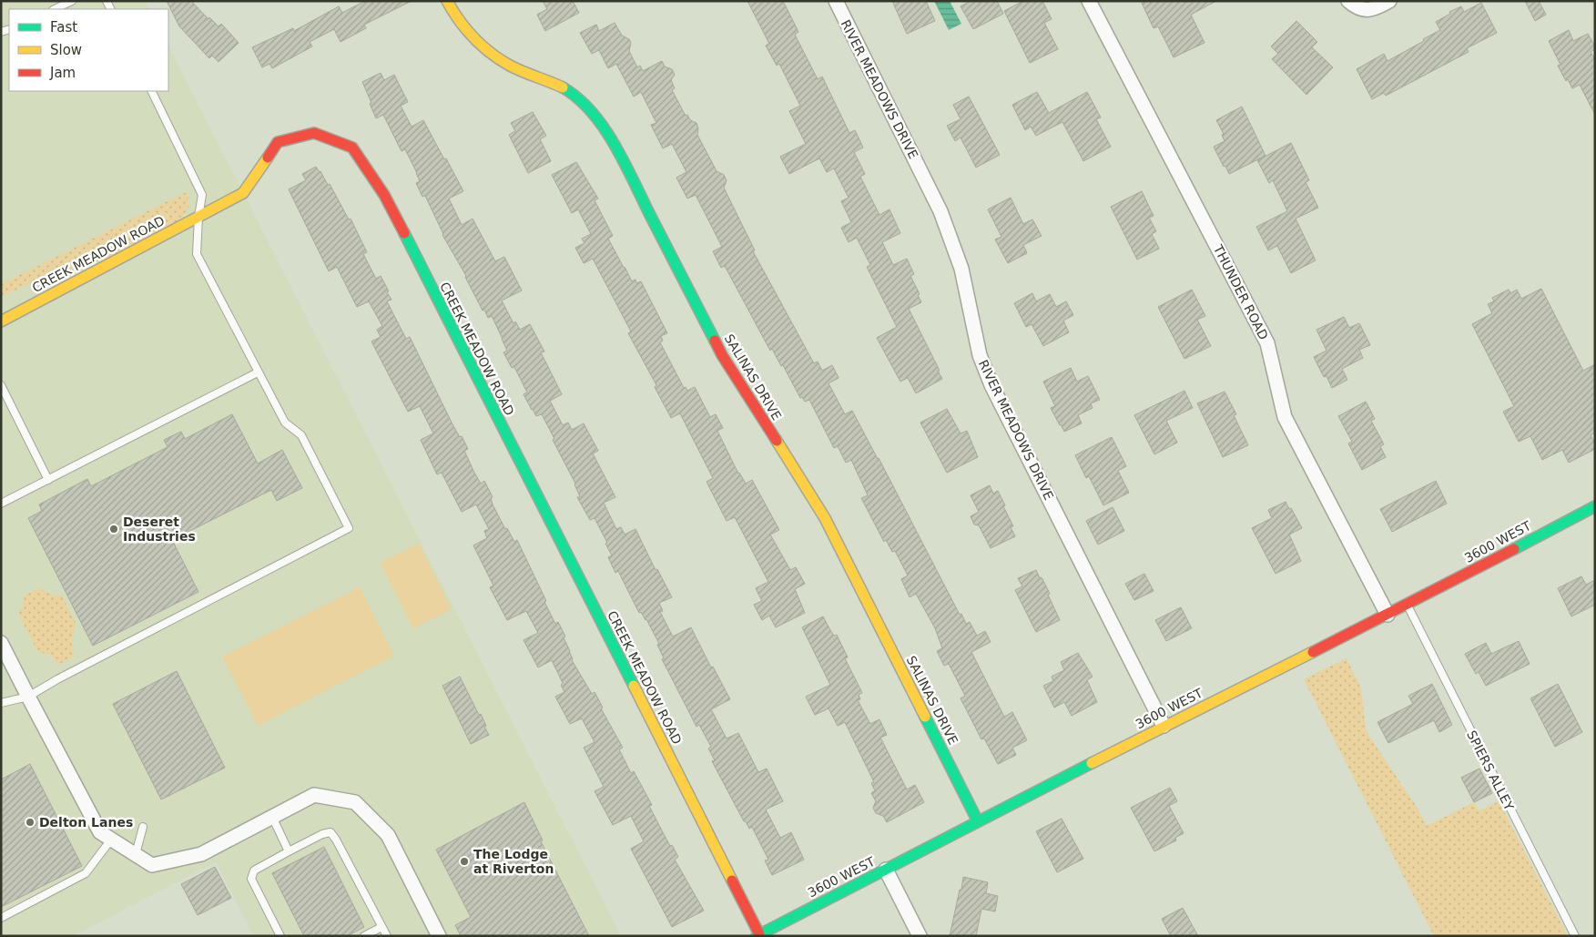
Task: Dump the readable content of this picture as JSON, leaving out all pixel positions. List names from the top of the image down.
{
  "streets": {
    "street": [
      "RIVER MEADOWS DRIVE",
      "CREEK MEADOW ROAD",
      "THUNDER ROAD",
      "SALINAS DRIVE",
      "3600 WEST"
    ],
    "lane": ["SPIERS ALLEY"]
  },
  "crossings": [
    ["RIVER MEADOWS DRIVE", "3600 WEST"],
    ["CREEK MEADOW ROAD", "3600 WEST"],
    ["THUNDER ROAD", "3600 WEST"],
    ["SALINAS DRIVE", "3600 WEST"],
    ["3600 WEST", "SPIERS ALLEY"]
  ],
  "places": ["Deseret Industries", "Delton Lanes", "The Lodge at Riverton"],
  "legend": ["Fast", "Slow", "Jam"]
}
